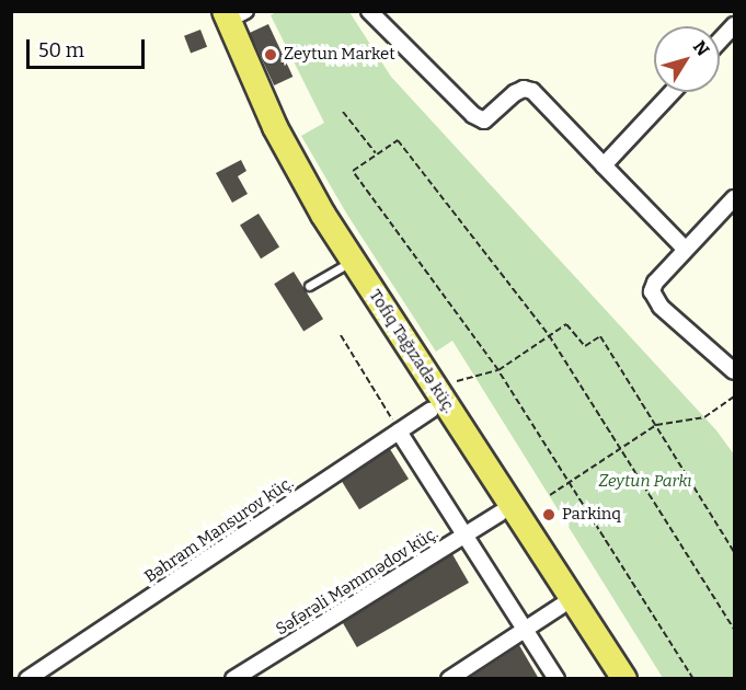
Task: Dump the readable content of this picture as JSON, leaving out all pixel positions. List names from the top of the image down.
{
  "streets": {
    "main road": ["Tofiq Tağızadə küç."],
    "street": ["Bəhram Mansurov küç.", "Səfərəli Məmmədov küç."]
  },
  "crossings": [
    ["Tofiq Tağızadə küç.", "Bəhram Mansurov küç."],
    ["Tofiq Tağızadə küç.", "Səfərəli Məmmədov küç."]
  ],
  "parks": ["Zeytun Parkı"],
  "places": ["Zeytun Market", "Parkinq"],
  "scale_bar": "50 m",
  "north": "top right"
}
